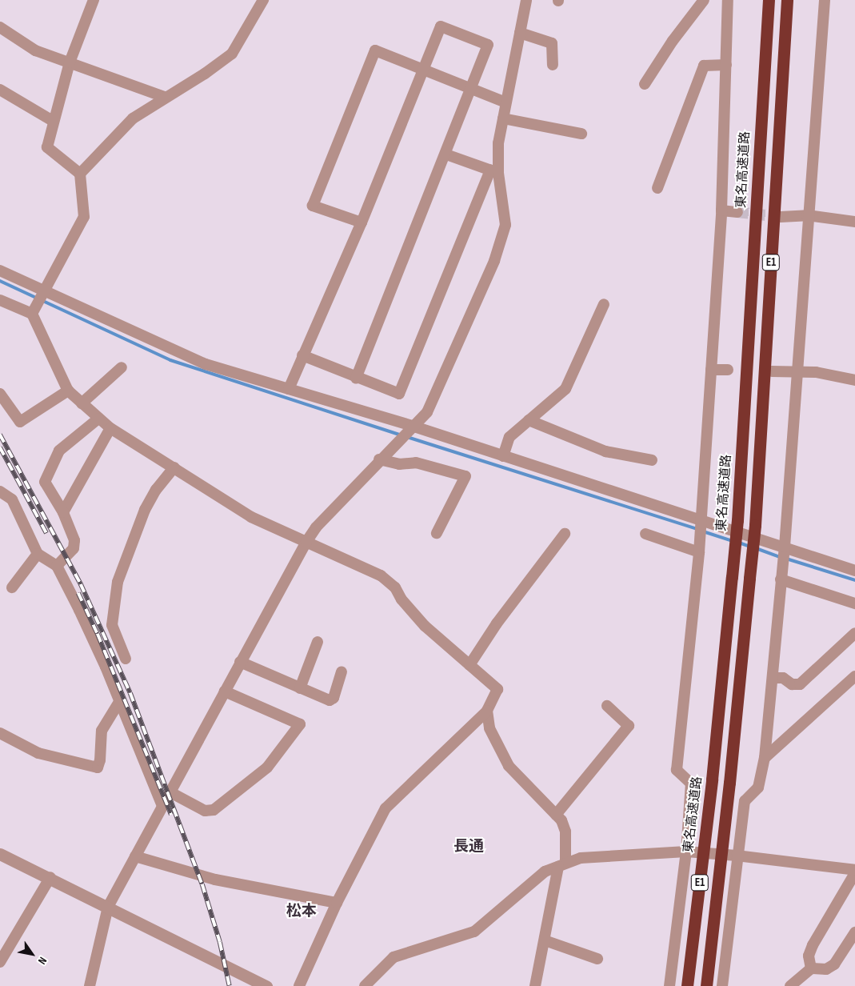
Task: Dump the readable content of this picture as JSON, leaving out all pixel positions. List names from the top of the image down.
{
  "streets": {
    "highway": ["東名高速道路", "E1"]
  },
  "districts": ["長通", "松本"],
  "north": "bottom right"
}
